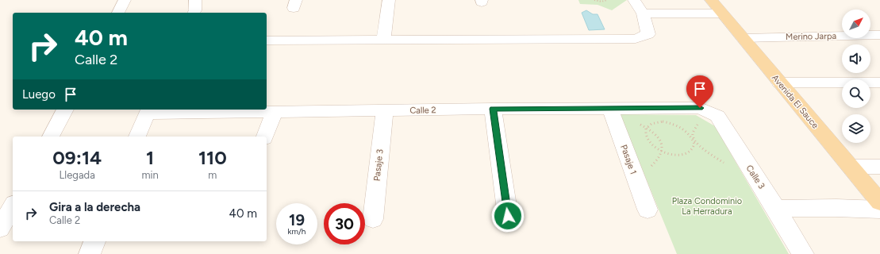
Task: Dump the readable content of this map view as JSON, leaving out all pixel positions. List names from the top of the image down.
{
  "streets": {
    "main road": ["Avenida El Sauce"],
    "street": [
      "Merino Jarpa",
      "Calle 2",
      "Pasaje 1",
      "Pasaje 3",
      "Calle 3"
    ]
  },
  "crossings": [
    ["Merino Jarpa", "Avenida El Sauce"],
    ["Calle 2", "Pasaje 1"],
    ["Calle 2", "Pasaje 3"],
    ["Calle 2", "Calle 3"]
  ],
  "parks": ["Plaza Condominio La Herradura"],
  "north": "top right",
  "page": {
    "turn": ["40 m", "Calle 2"],
    "then": "Luego",
    "eta": [
      "09:14",
      "Llegada",
      "1",
      "min",
      "110",
      "m"
    ],
    "list": [
      {
        "name": "Gira a la derecha",
        "note": "Calle 2",
        "value": "40 m"
      }
    ],
    "speed": "19 km/h",
    "limit": "30"
  }
}
